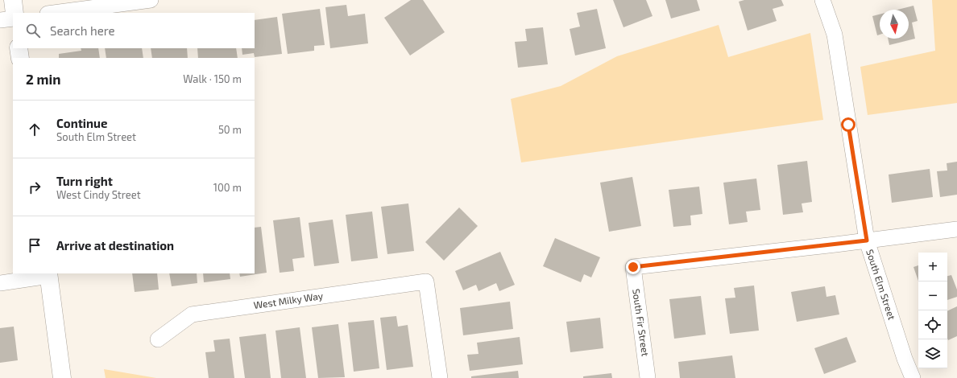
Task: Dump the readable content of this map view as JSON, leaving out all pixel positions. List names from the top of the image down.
{
  "streets": {
    "street": ["South Elm Street", "West Milky Way", "South Fir Street"]
  },
  "crossings": [
    ["South Elm Street", "South Fir Street"]
  ],
  "north": "bottom",
  "page": {
    "search": "Search here",
    "heading": ["2 min", "Walk · 150 m"],
    "list": [
      ["Continue", "South Elm Street", "50 m"],
      ["Turn right", "West Cindy Street", "100 m"],
      "Arrive at destination"
    ],
    "map_buttons": ["+", "−"]
  }
}
